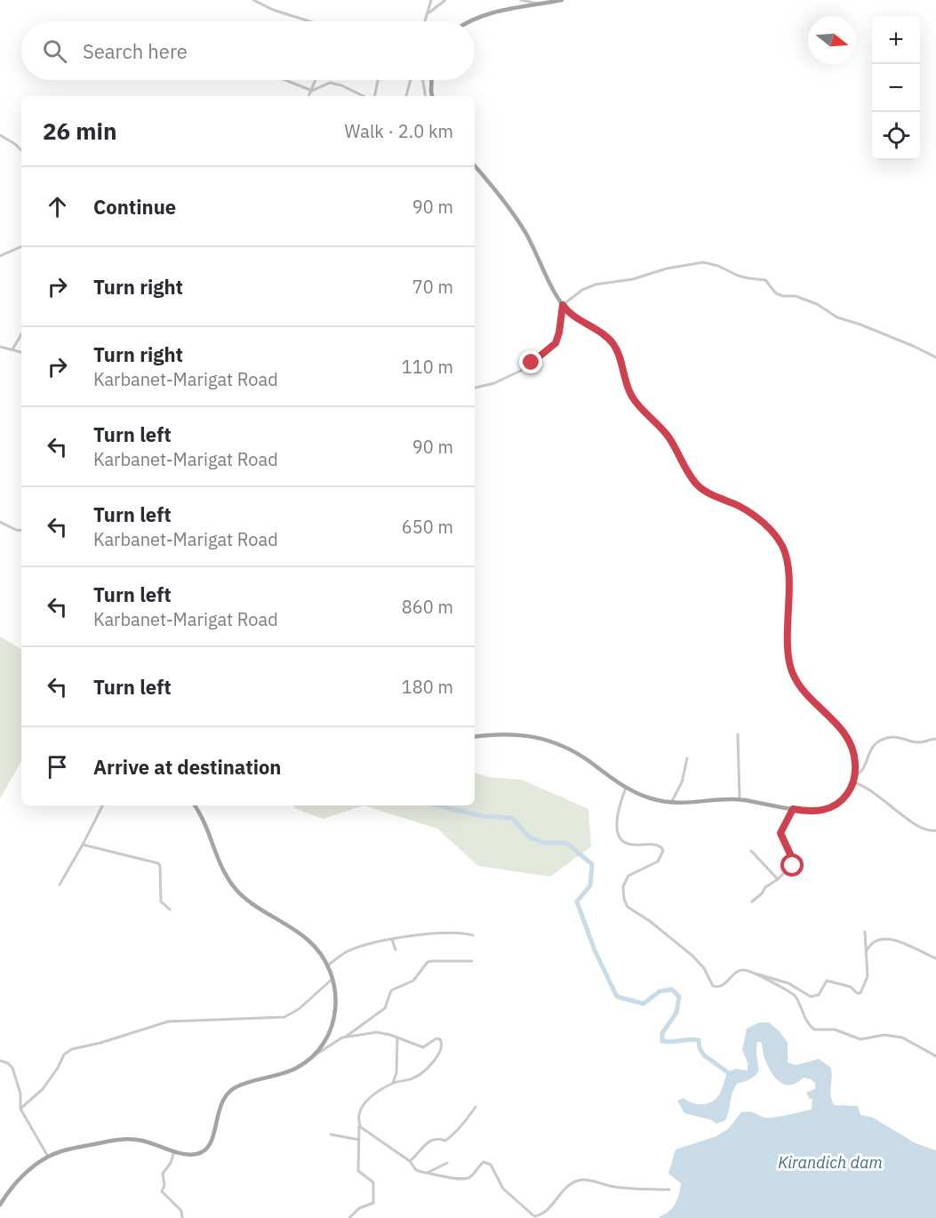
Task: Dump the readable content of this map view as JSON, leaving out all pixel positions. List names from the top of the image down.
{
  "water": ["Kirandich dam"],
  "north": "right",
  "page": {
    "map_buttons": ["+", "−"],
    "search": "Search here",
    "heading": ["26 min", "Walk · 2.0 km"],
    "list": [
      ["Continue", "90 m"],
      ["Turn right", "70 m"],
      ["Turn right", "Karbanet-Marigat Road", "110 m"],
      ["Turn left", "Karbanet-Marigat Road", "90 m"],
      ["Turn left", "Karbanet-Marigat Road", "650 m"],
      ["Turn left", "Karbanet-Marigat Road", "860 m"],
      ["Turn left", "180 m"],
      "Arrive at destination"
    ]
  }
}
